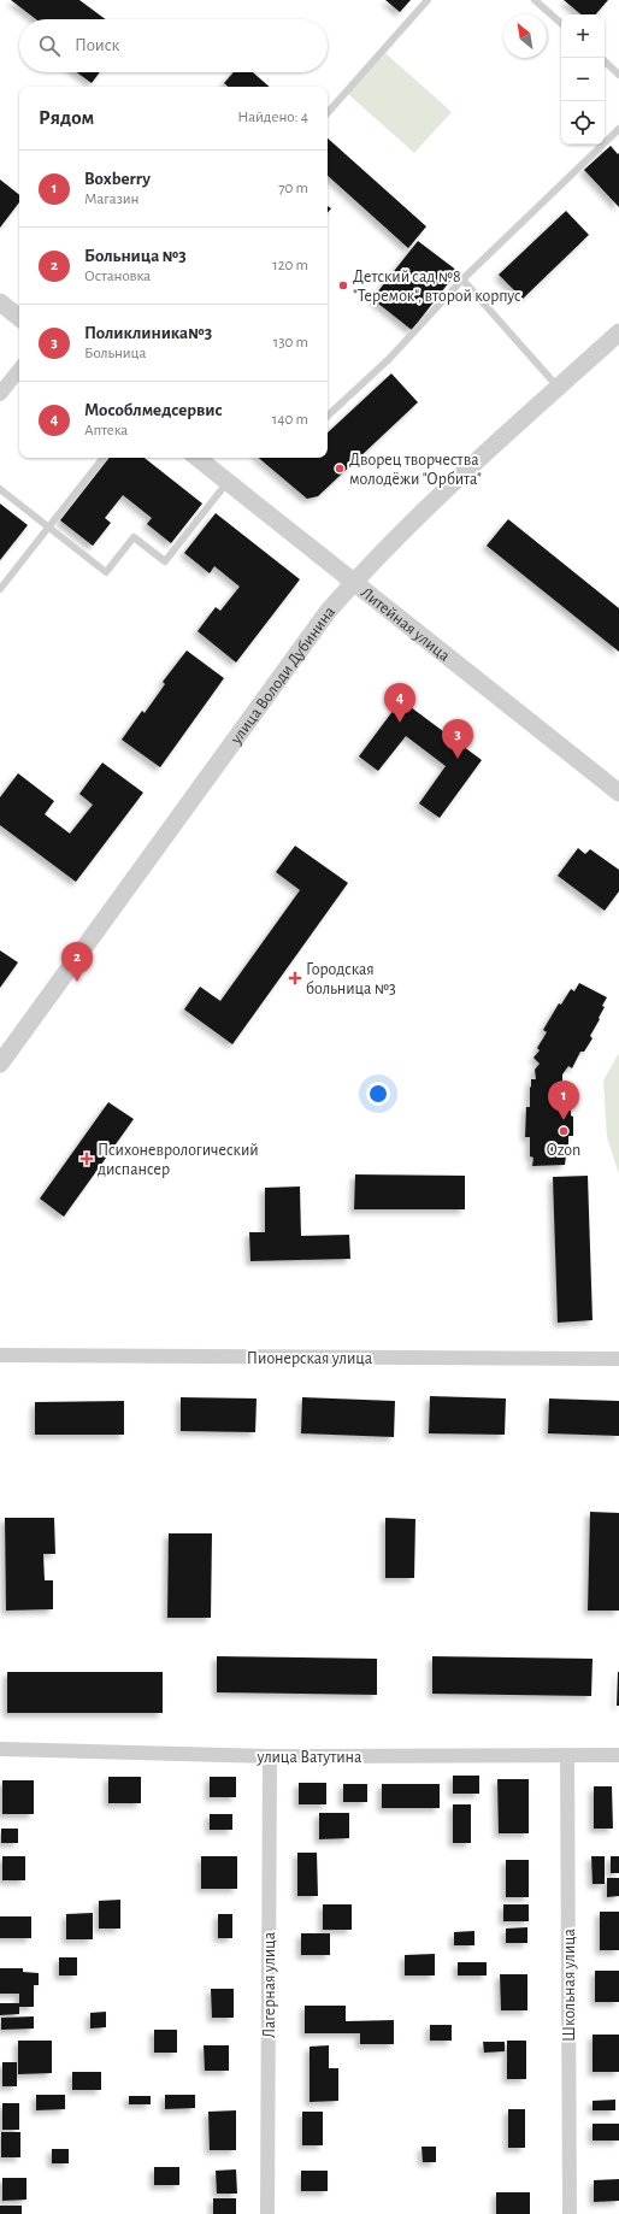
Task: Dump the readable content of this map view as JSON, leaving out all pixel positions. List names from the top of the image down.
{
  "streets": {
    "street": [
      "Литейная улица",
      "улица Володи Дубинина",
      "Пионерская улица",
      "улица Ватутина",
      "Лагерная улица",
      "Школьная улица"
    ]
  },
  "crossings": [
    ["Литейная улица", "улица Володи Дубинина"],
    ["улица Ватутина", "Лагерная улица"],
    ["улица Ватутина", "Школьная улица"]
  ],
  "places": {
    "other": ["Детский сад №8 \"Теремок\", второй корпус", "Дворец творчества молодёжи \"Орбита\"", "Ozon"],
    "health": ["Городская больница №3", "Психоневрологический диспансер"]
  },
  "north": "top left",
  "page": {
    "map_buttons": ["+", "−"],
    "search": "Поиск",
    "heading": ["Рядом", "Найдено: 4"],
    "list": [
      {
        "mark": "1",
        "name": "Boxberry",
        "note": "Магазин",
        "value": "70 m"
      },
      {
        "mark": "2",
        "name": "Больница №3",
        "note": "Остановка",
        "value": "120 m"
      },
      {
        "mark": "3",
        "name": "Поликлиника№3",
        "note": "Больница",
        "value": "130 m"
      },
      {
        "mark": "4",
        "name": "Мособлмедсервис",
        "note": "Аптека",
        "value": "140 m"
      }
    ],
    "pins": [
      "4",
      "3",
      "2",
      "1"
    ]
  }
}
